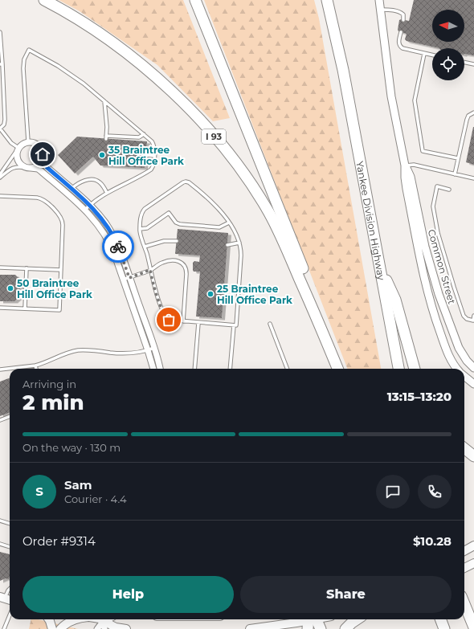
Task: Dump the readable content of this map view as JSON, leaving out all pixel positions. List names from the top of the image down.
{
  "streets": {
    "highway": ["I 93", "Yankee Division Highway"],
    "street": ["Common Street"]
  },
  "places": ["35 Braintree Hill Office Park", "50 Braintree Hill Office Park", "25 Braintree Hill Office Park"],
  "north": "left",
  "page": {
    "heading": ["2 min", "Arriving in", "13:15–13:20"],
    "panel": [
      "Sam",
      "Courier · 4.4",
      "Order #9314",
      "$10.28"
    ],
    "bar": "On the way · 130 m",
    "round": "S",
    "buttons": ["Help", "Share"]
  }
}
